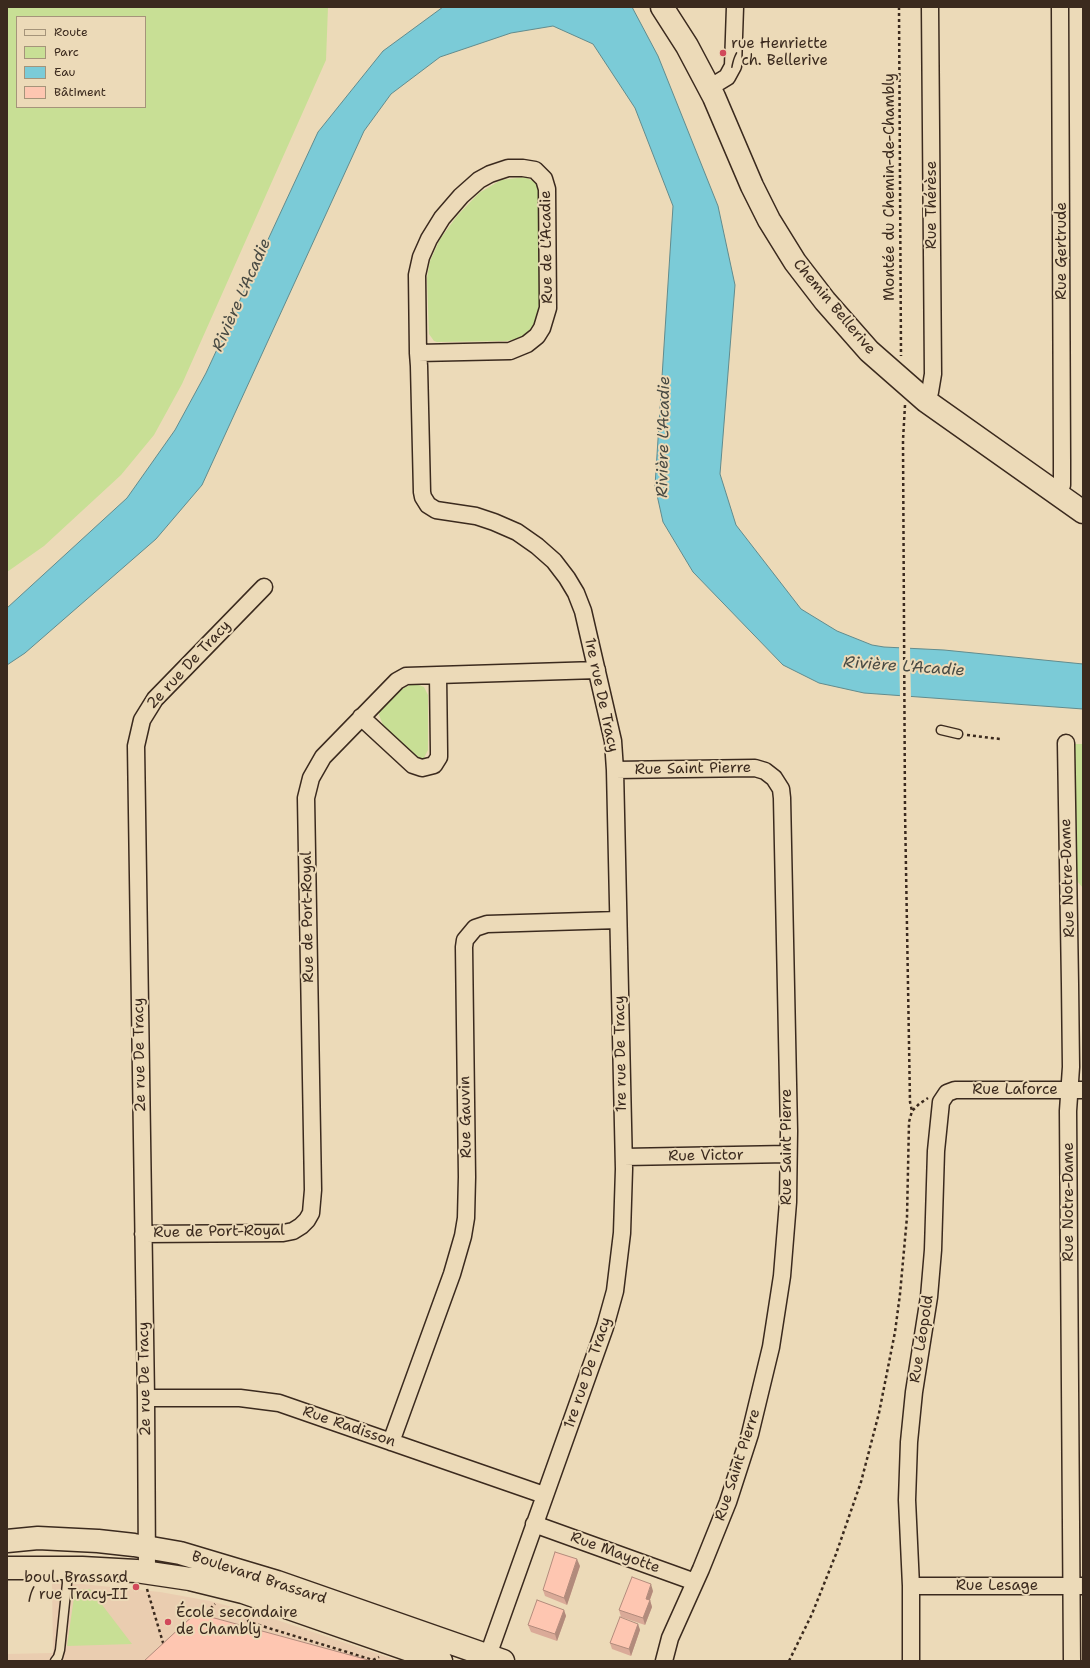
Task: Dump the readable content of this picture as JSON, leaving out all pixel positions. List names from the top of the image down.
{
  "streets": {
    "street": [
      "Rue Thérèse",
      "Rue de L'Acadie",
      "Rue Gertrude",
      "Chemin Bellerive",
      "2e rue De Tracy",
      "1re rue De Tracy",
      "Rue Saint Pierre",
      "Rue Notre-Dame",
      "Rue de Port-Royal",
      "Rue Laforce",
      "Rue Gauvin",
      "Rue Victor",
      "Rue Léopold",
      "Rue Radisson",
      "Rue Mayotte",
      "Boulevard Brassard",
      "Rue Lesage"
    ],
    "path": ["Montée du Chemin-de-Chambly"]
  },
  "crossings": [
    ["Rue Thérèse", "Chemin Bellerive"],
    ["Rue de L'Acadie", "1re rue De Tracy"],
    ["Rue Gertrude", "Chemin Bellerive"],
    ["2e rue De Tracy", "Rue de Port-Royal"],
    ["2e rue De Tracy", "Rue Radisson"],
    ["2e rue De Tracy", "Boulevard Brassard"],
    ["1re rue De Tracy", "Rue Saint Pierre"],
    ["1re rue De Tracy", "Rue de Port-Royal"],
    ["1re rue De Tracy", "Rue Gauvin"],
    ["1re rue De Tracy", "Rue Victor"],
    ["1re rue De Tracy", "Rue Radisson"],
    ["1re rue De Tracy", "Rue Mayotte"],
    ["1re rue De Tracy", "Boulevard Brassard"],
    ["Rue Saint Pierre", "Rue Victor"],
    ["Rue Saint Pierre", "Rue Mayotte"],
    ["Rue Notre-Dame", "Rue Laforce"],
    ["Rue Notre-Dame", "Rue Lesage"],
    ["Rue Laforce", "Rue Léopold"],
    ["Rue Gauvin", "Rue Radisson"],
    ["Rue Léopold", "Rue Lesage"]
  ],
  "water": ["Rivière L'Acadie"],
  "places": ["rue Henriette / ch. Bellerive", "boul. Brassard / rue Tracy-II", "École secondaire de Chambly"],
  "legend": [
    "Route",
    "Parc",
    "Eau",
    "Bâtiment"
  ]
}
